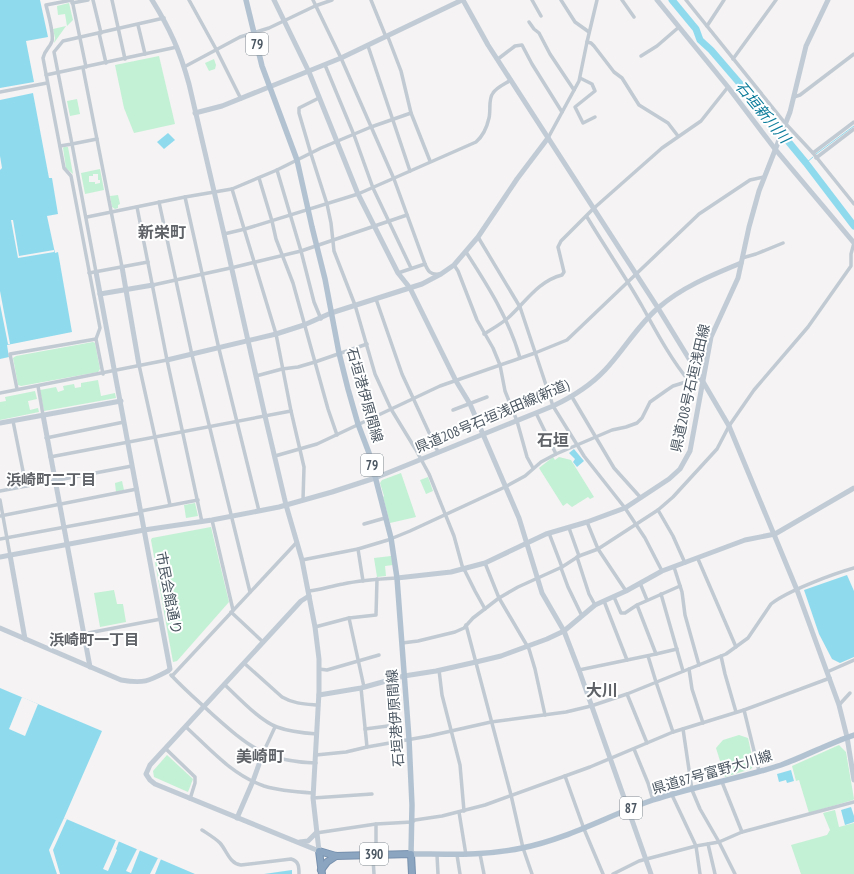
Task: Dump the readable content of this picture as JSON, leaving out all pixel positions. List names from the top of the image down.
{
  "streets": {
    "highway": ["390"],
    "main road": [
      "79",
      "石垣港伊原間線",
      "県道87号富野大川線",
      "87"
    ],
    "street": ["県道208号石垣浅田線", "県道208号石垣浅田線(新道)", "市民会館通り"]
  },
  "crossings": [
    ["県道208号石垣浅田線", "石垣港伊原間線"],
    ["県道208号石垣浅田線", "県道208号石垣浅田線(新道)"],
    ["石垣港伊原間線", "県道208号石垣浅田線(新道)"],
    ["石垣港伊原間線", "県道87号富野大川線"],
    ["石垣港伊原間線", "390"],
    ["県道208号石垣浅田線(新道)", "市民会館通り"],
    ["県道87号富野大川線", "390"]
  ],
  "districts": [
    "新栄町",
    "石垣",
    "浜崎町二丁目",
    "浜崎町一丁目",
    "大川",
    "美崎町"
  ],
  "water": ["石垣新川川"]
}
